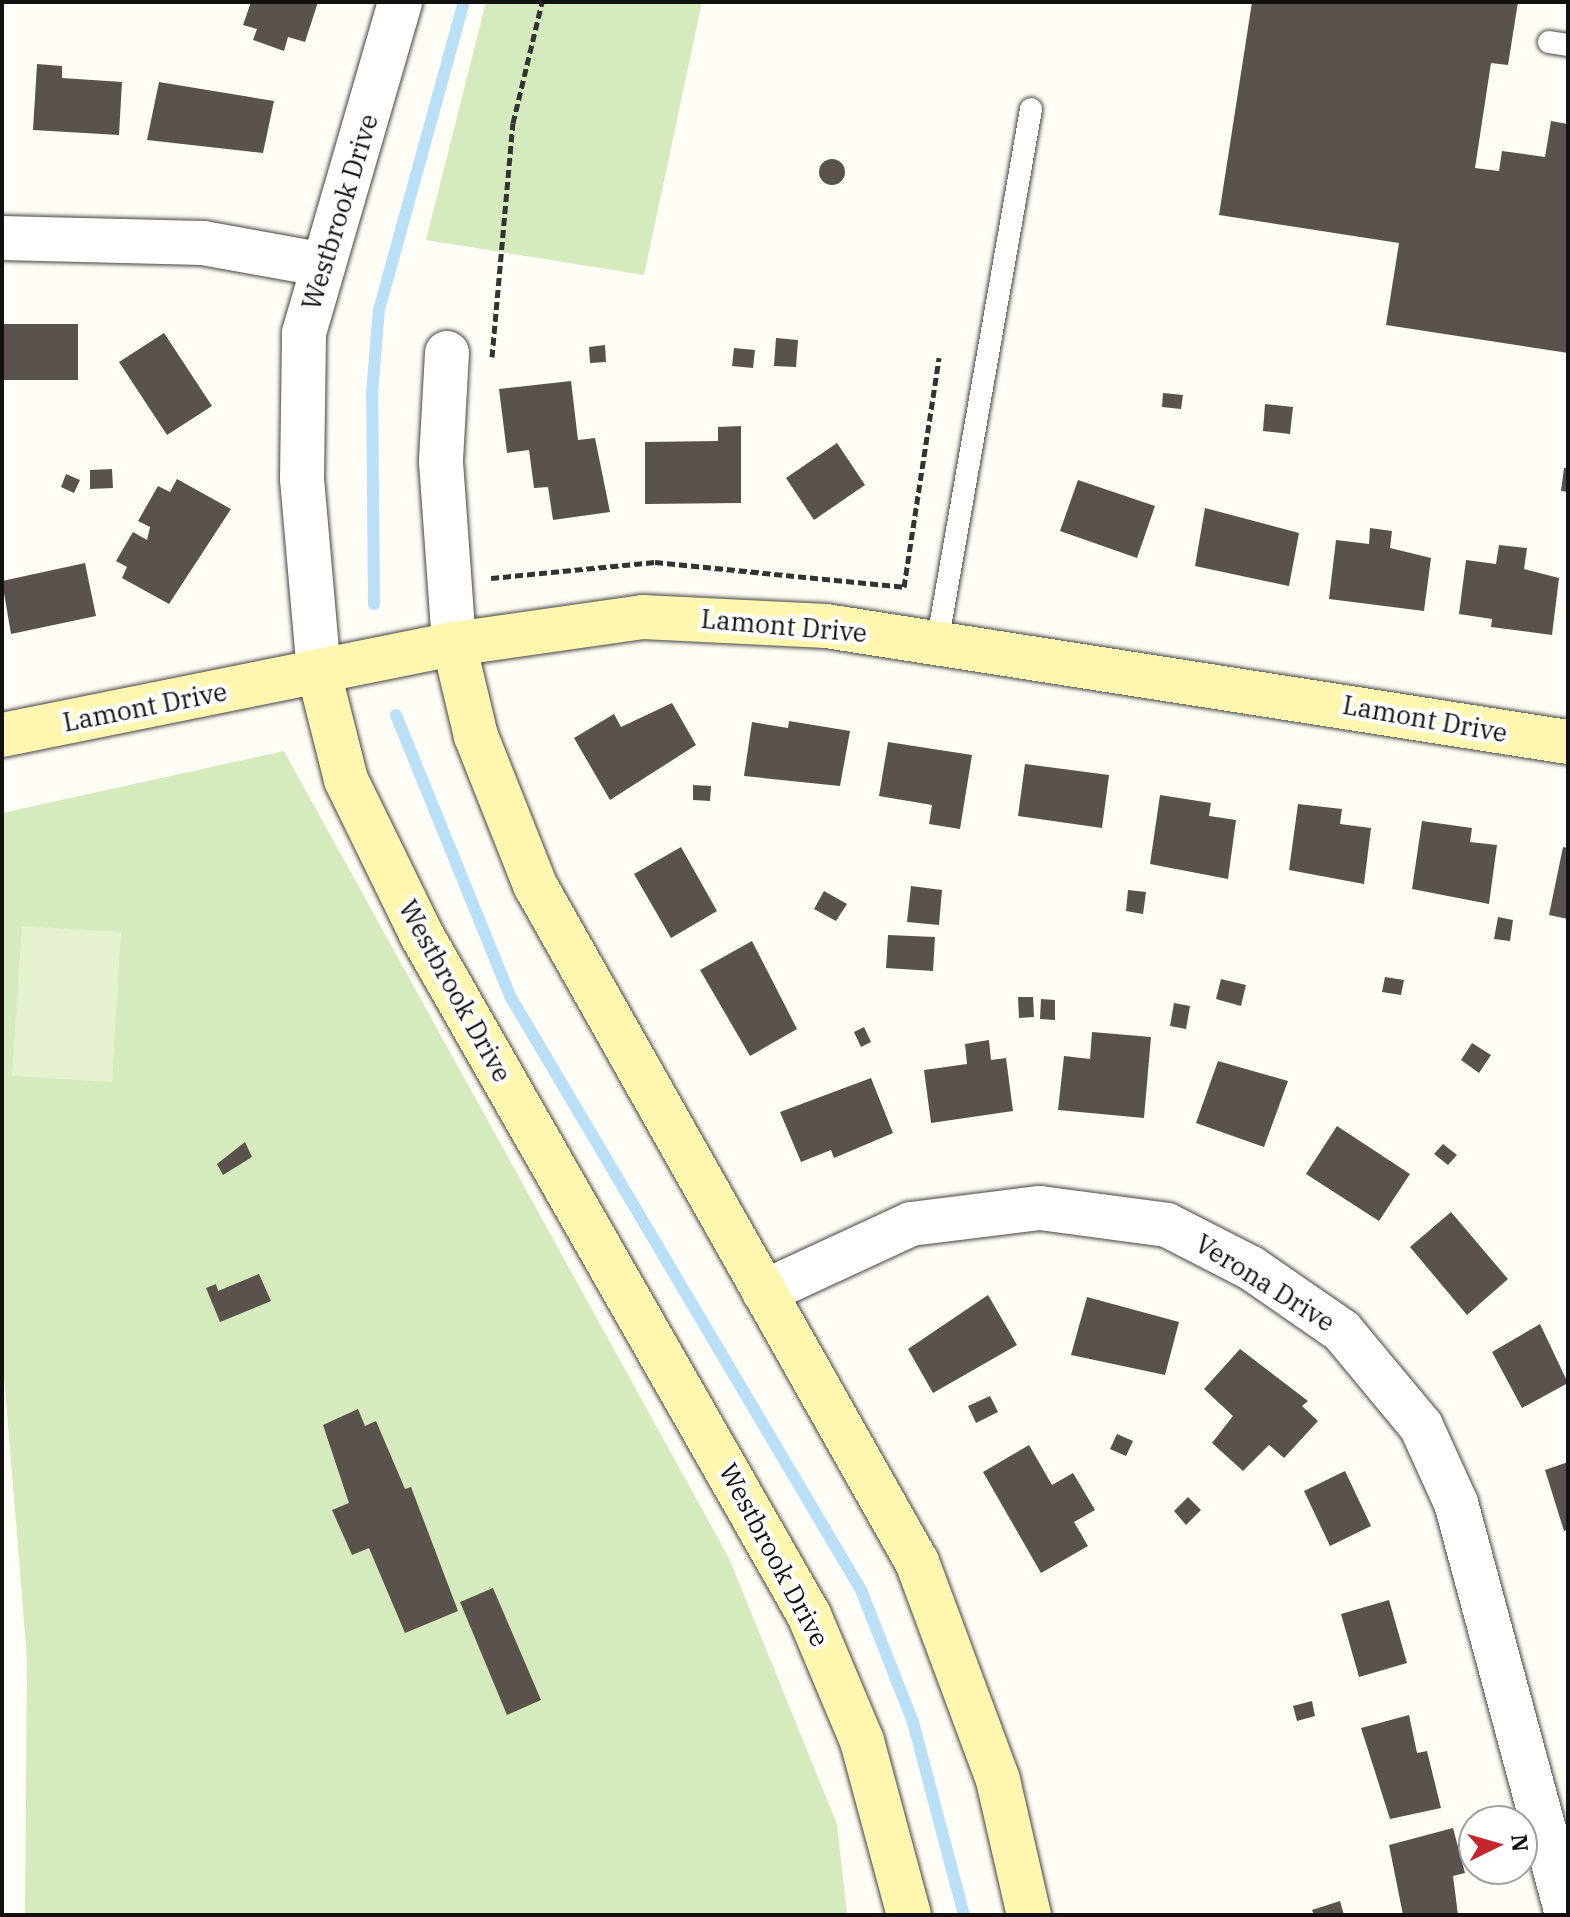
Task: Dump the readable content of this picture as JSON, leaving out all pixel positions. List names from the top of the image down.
{
  "streets": {
    "street": ["Westbrook Drive", "Lamont Drive", "Verona Drive"]
  },
  "crossings": [
    ["Westbrook Drive", "Lamont Drive"]
  ],
  "north": "right"
}
